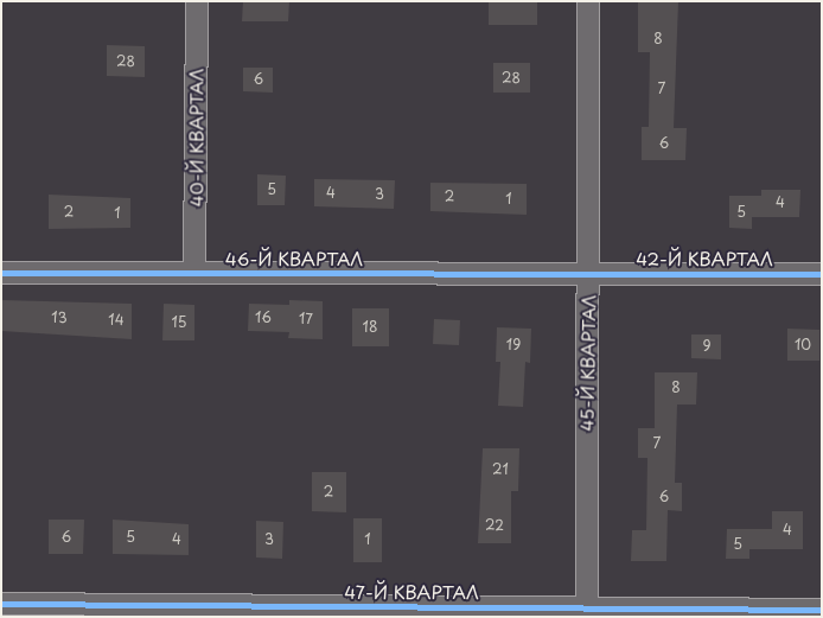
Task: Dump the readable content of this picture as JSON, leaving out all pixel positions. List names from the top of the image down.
{
  "streets": {
    "street": [
      "40-Й КВАРТАЛ",
      "46-Й КВАРТАЛ",
      "42-Й КВАРТАЛ",
      "45-Й КВАРТАЛ",
      "47-Й КВАРТАЛ"
    ]
  },
  "crossings": [
    ["40-Й КВАРТАЛ", "46-Й КВАРТАЛ"],
    ["46-Й КВАРТАЛ", "42-Й КВАРТАЛ"],
    ["46-Й КВАРТАЛ", "45-Й КВАРТАЛ"],
    ["42-Й КВАРТАЛ", "45-Й КВАРТАЛ"],
    ["45-Й КВАРТАЛ", "47-Й КВАРТАЛ"]
  ],
  "house_numbers": [
    "8",
    "28",
    "28",
    "6",
    "7",
    "6",
    "5",
    "4",
    "3",
    "2",
    "1",
    "4",
    "2",
    "5",
    "1",
    "13",
    "16",
    "17",
    "14",
    "15",
    "18",
    "19",
    "10",
    "9",
    "8",
    "7",
    "21",
    "2",
    "6",
    "22",
    "4",
    "6",
    "5",
    "4",
    "3",
    "1",
    "5"
  ]
}
